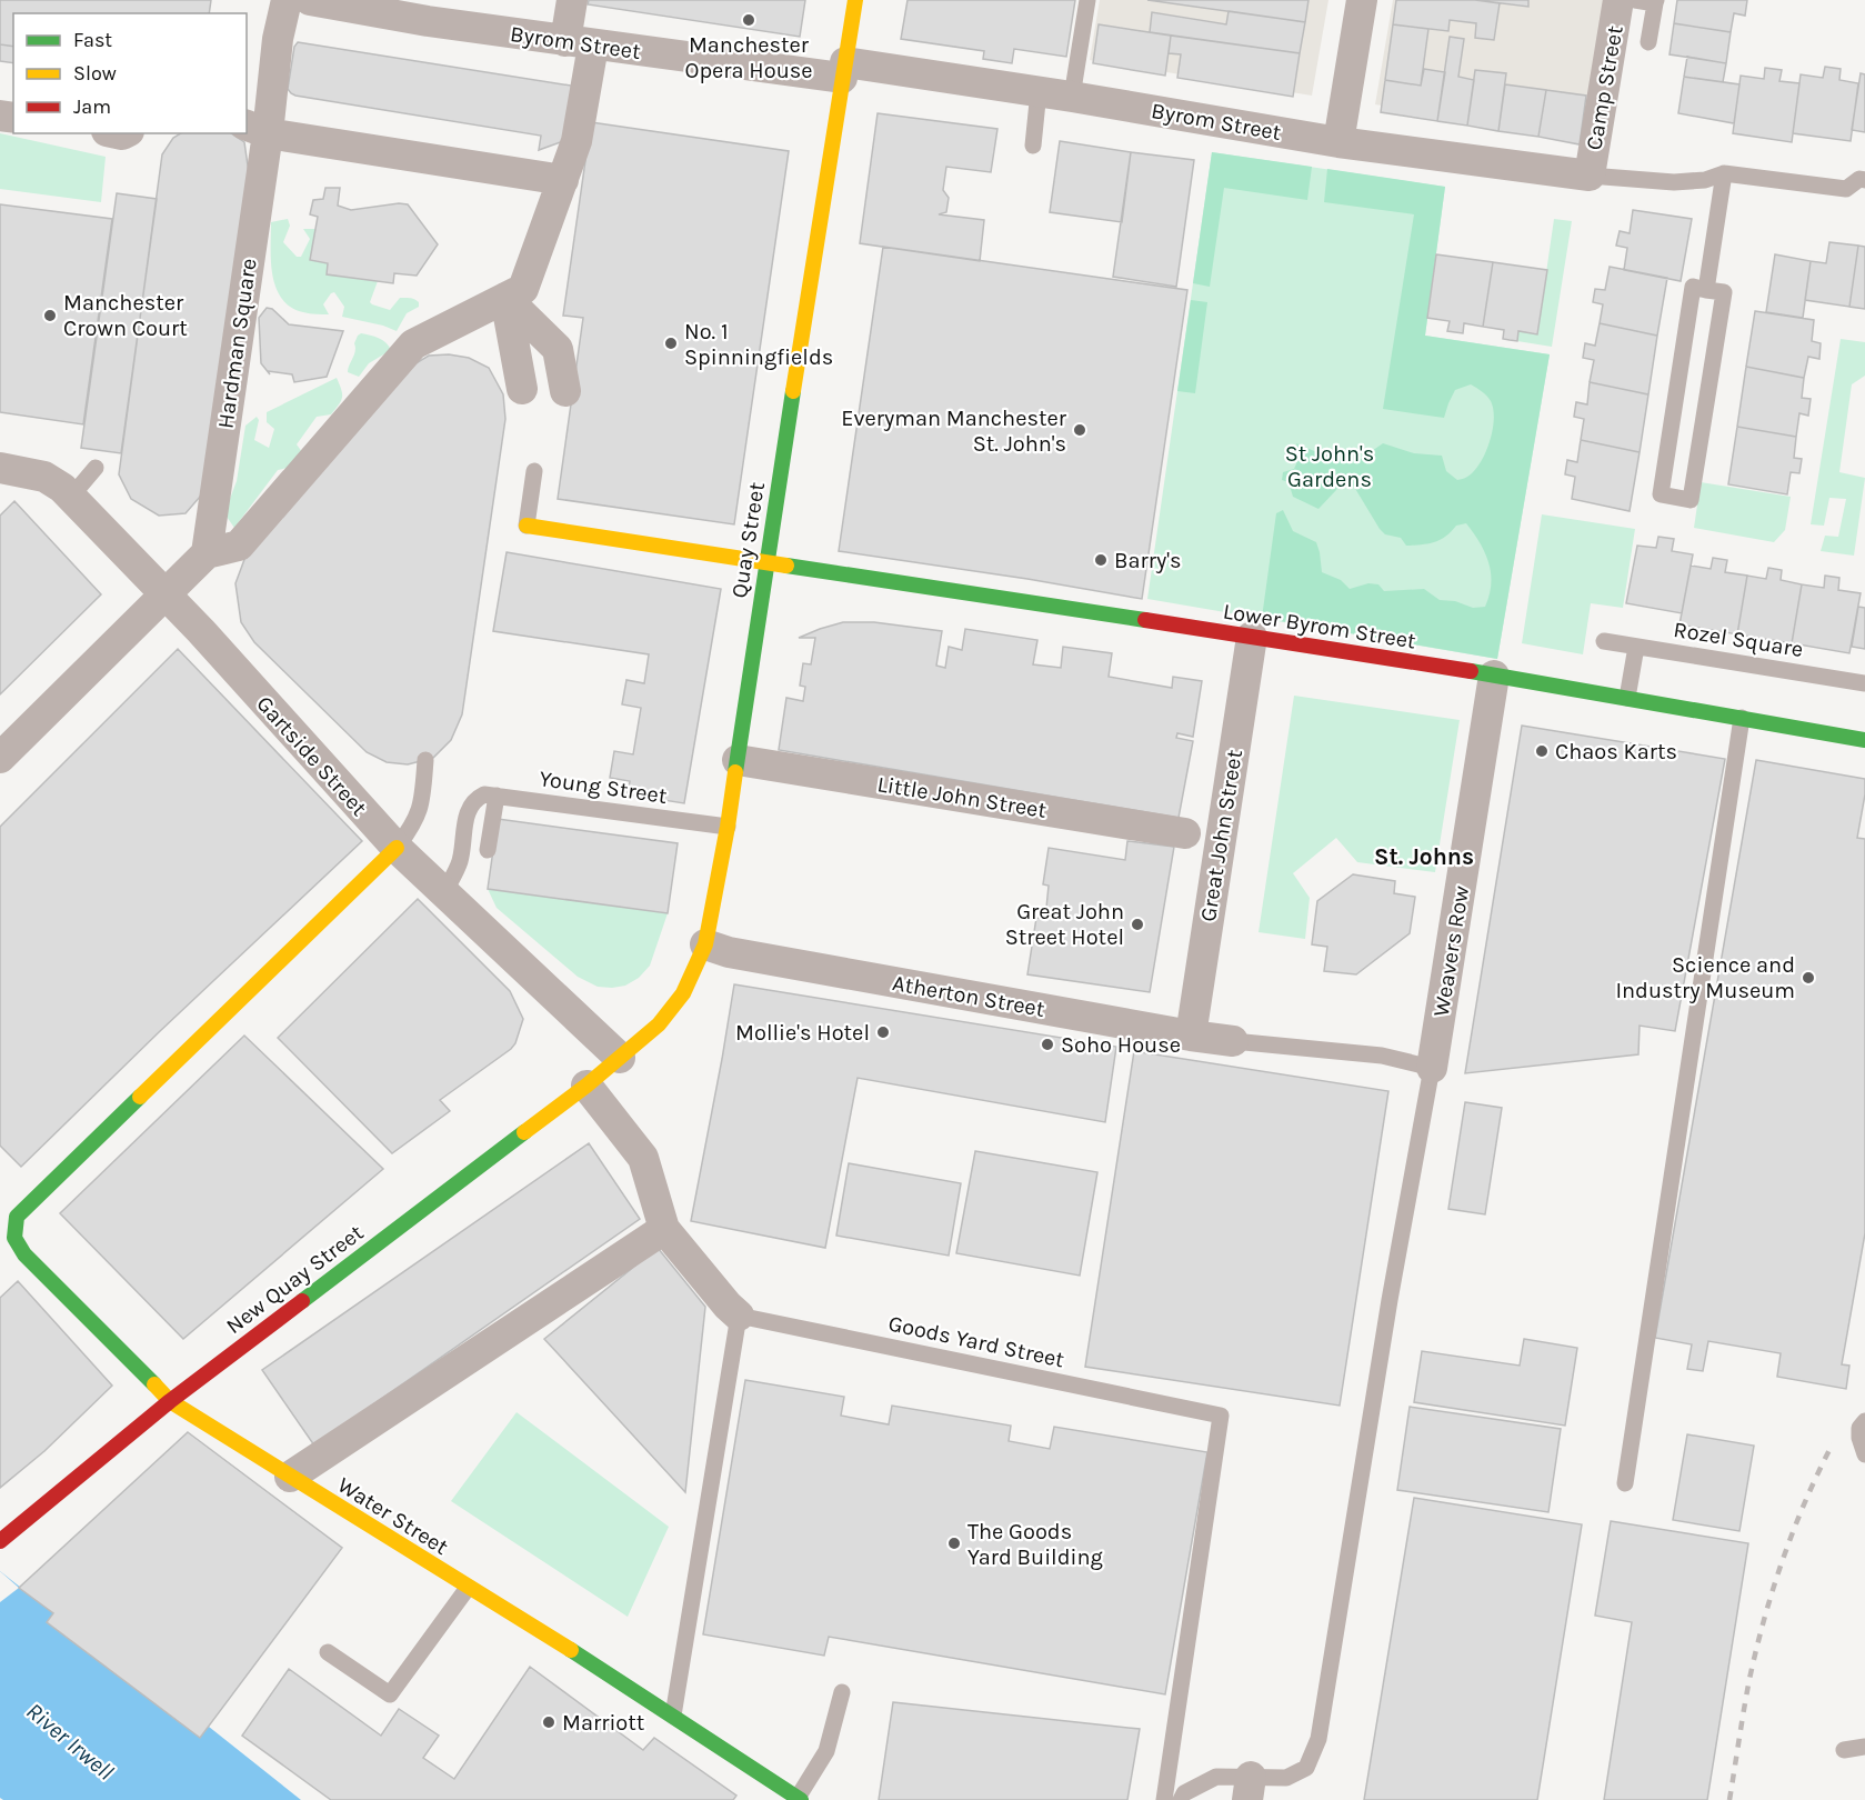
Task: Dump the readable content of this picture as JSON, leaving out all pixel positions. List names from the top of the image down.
{
  "streets": {
    "street": [
      "Byrom Street",
      "Camp Street",
      "Hardman Square",
      "Quay Street",
      "Lower Byrom Street",
      "Gartside Street",
      "Little John Street",
      "Great John Street",
      "Weavers Row",
      "Atherton Street",
      "New Quay Street",
      "Water Street"
    ],
    "lane": ["Rozel Square", "Young Street", "Goods Yard Street"]
  },
  "crossings": [
    ["Byrom Street", "Camp Street"],
    ["Byrom Street", "Quay Street"],
    ["Quay Street", "Lower Byrom Street"],
    ["Quay Street", "Gartside Street"],
    ["Quay Street", "Young Street"],
    ["Quay Street", "Little John Street"],
    ["Quay Street", "Atherton Street"],
    ["Quay Street", "New Quay Street"],
    ["Lower Byrom Street", "Great John Street"],
    ["Lower Byrom Street", "Weavers Row"],
    ["Gartside Street", "Young Street"],
    ["Gartside Street", "New Quay Street"],
    ["Great John Street", "Atherton Street"],
    ["New Quay Street", "Water Street"]
  ],
  "districts": ["St. Johns"],
  "water": ["River Irwell"],
  "parks": ["St John's Gardens"],
  "places": [
    "Manchester Opera House",
    "Manchester Crown Court",
    "No. 1 Spinningfields",
    "Everyman Manchester St. John's",
    "Barry's",
    "Chaos Karts",
    "Great John Street Hotel",
    "Science and Industry Museum",
    "Mollie's Hotel",
    "Soho House",
    "The Goods Yard Building",
    "Marriott"
  ],
  "legend": ["Fast", "Slow", "Jam"]
}
